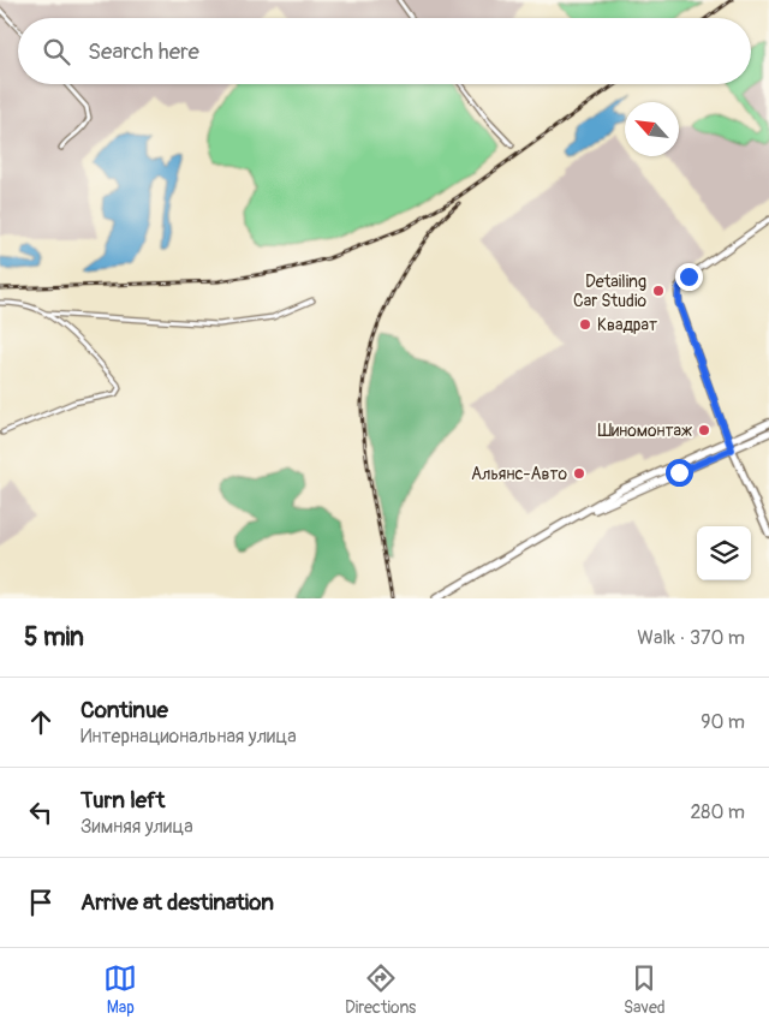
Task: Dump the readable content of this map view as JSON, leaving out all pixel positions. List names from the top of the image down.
{
  "places": [
    "Detailing Car Studio",
    "Квадрат",
    "Шиномонтаж",
    "Альянс-Авто"
  ],
  "north": "top left",
  "page": {
    "search": "Search here",
    "heading": ["5 min", "Walk · 370 m"],
    "list": [
      ["Continue", "Интернациональная улица", "90 m"],
      ["Turn left", "Зимняя улица", "280 m"],
      "Arrive at destination"
    ],
    "nav": ["Map", "Directions", "Saved"]
  }
}
